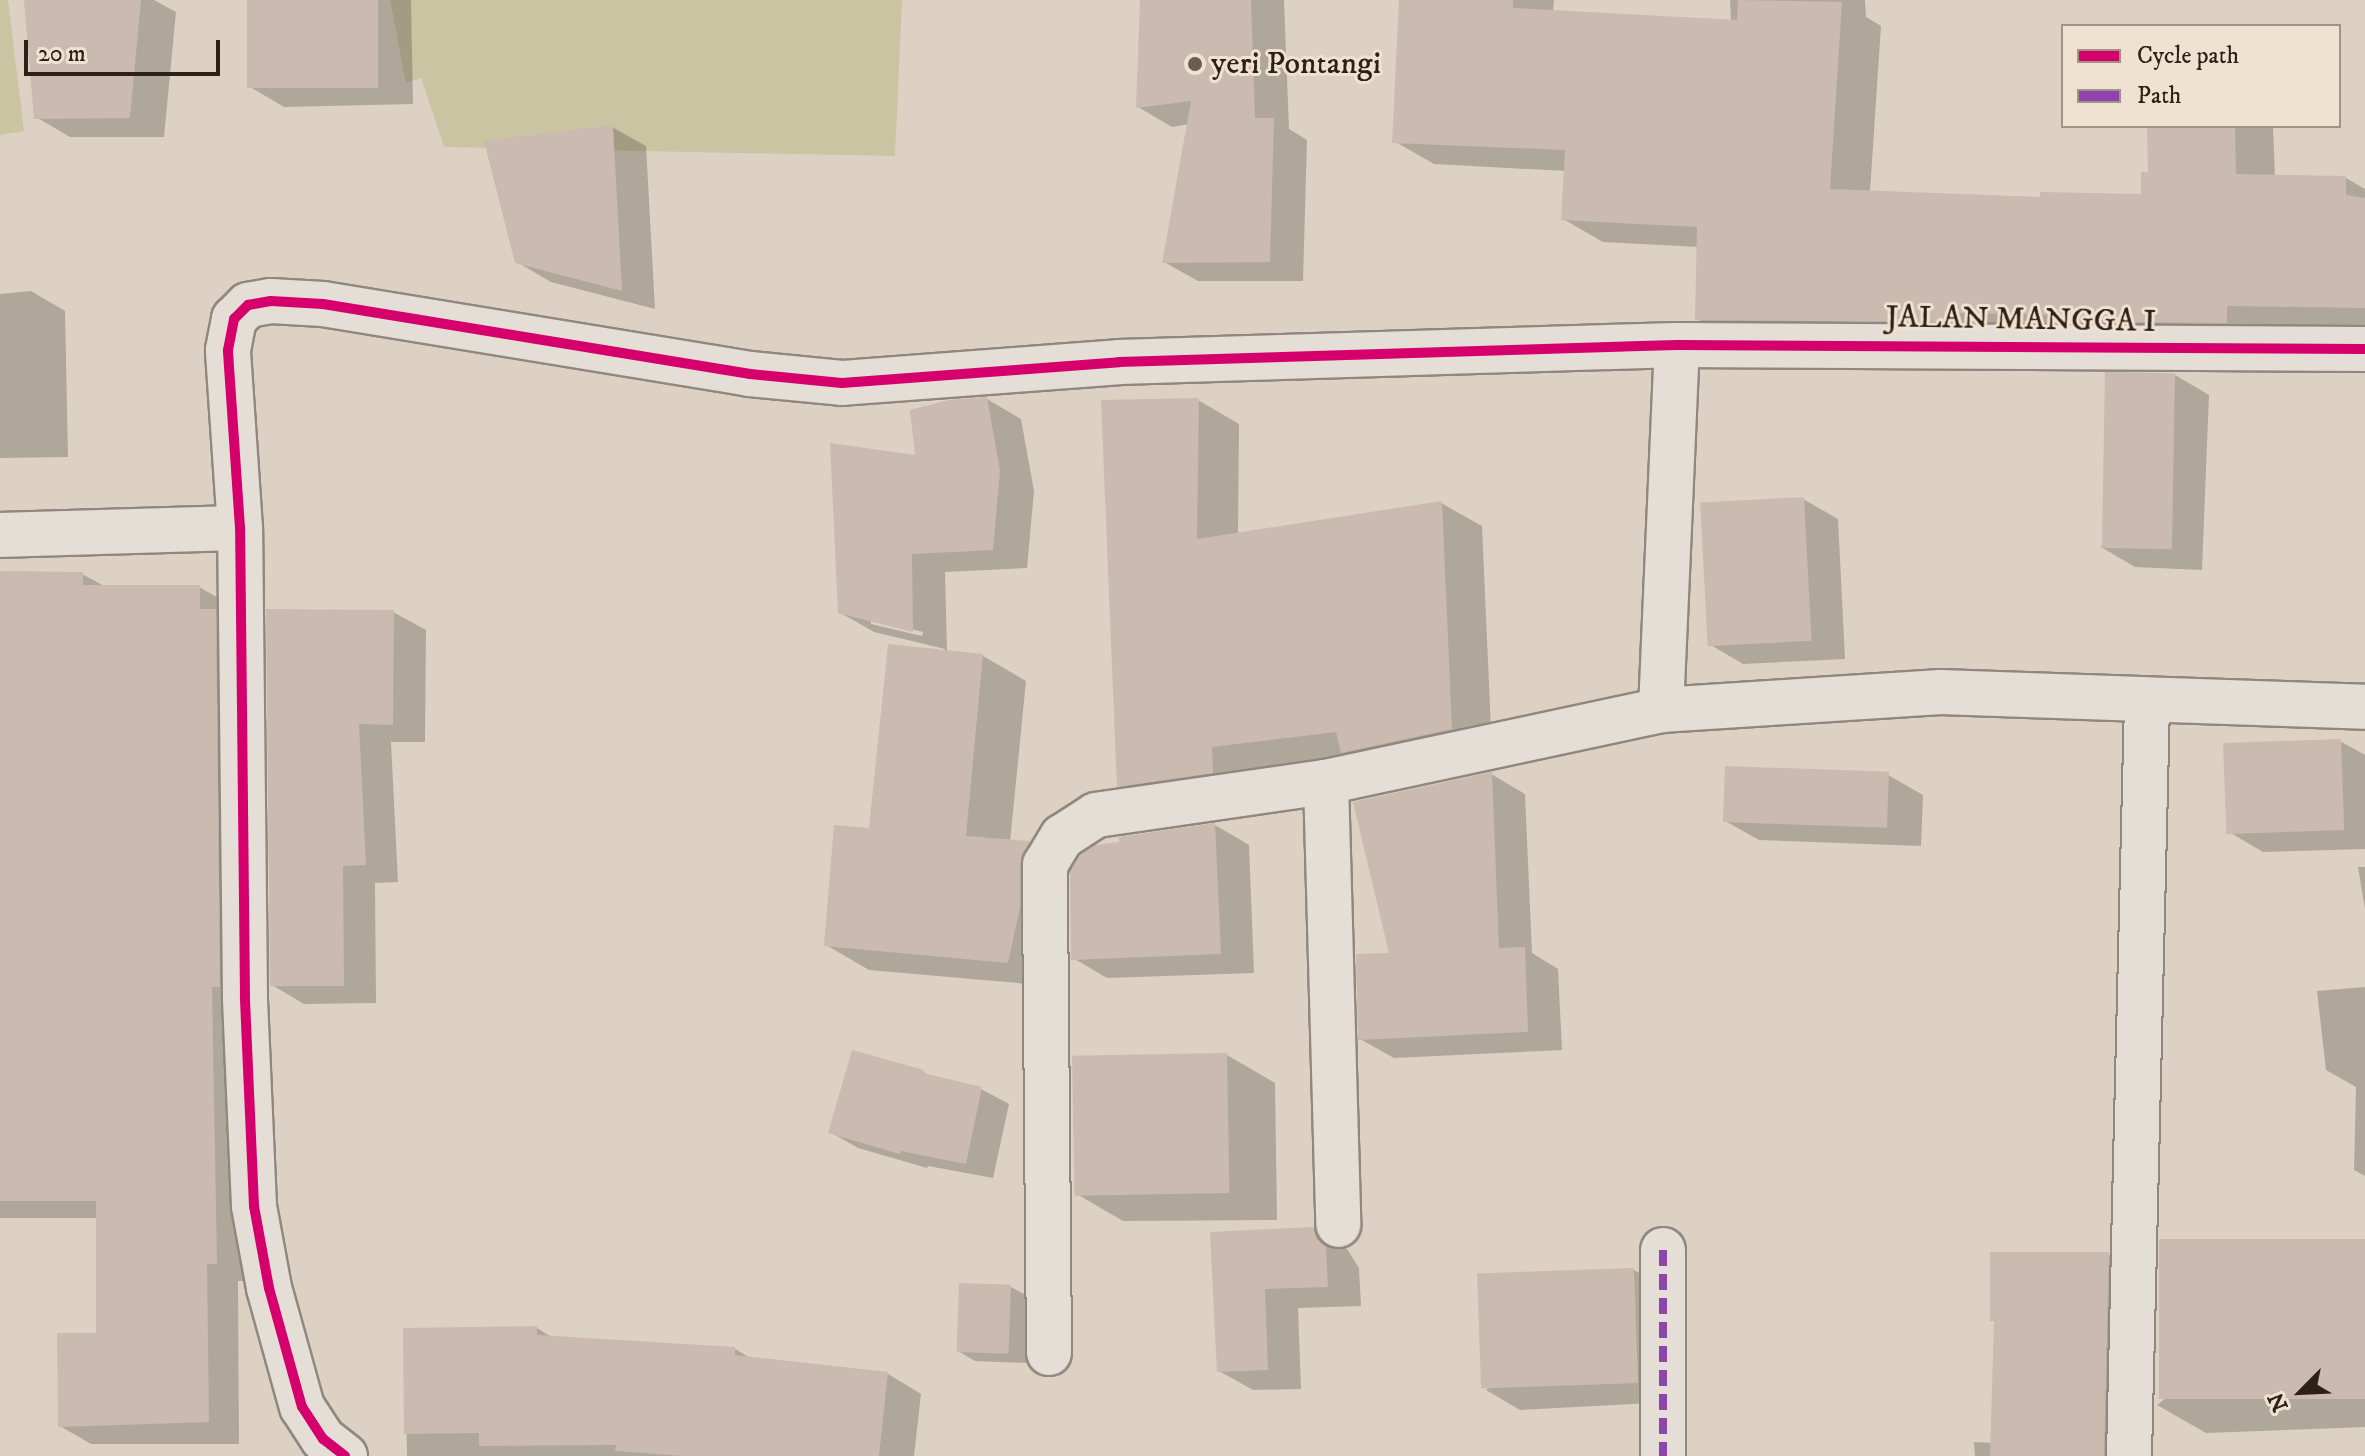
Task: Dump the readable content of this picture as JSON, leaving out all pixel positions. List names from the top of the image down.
{
  "streets": {
    "street": ["JALAN MANGGA I"]
  },
  "places": ["yeri Pontangi"],
  "legend": ["Cycle path", "Path"],
  "scale_bar": "20 m",
  "north": "bottom left"
}
